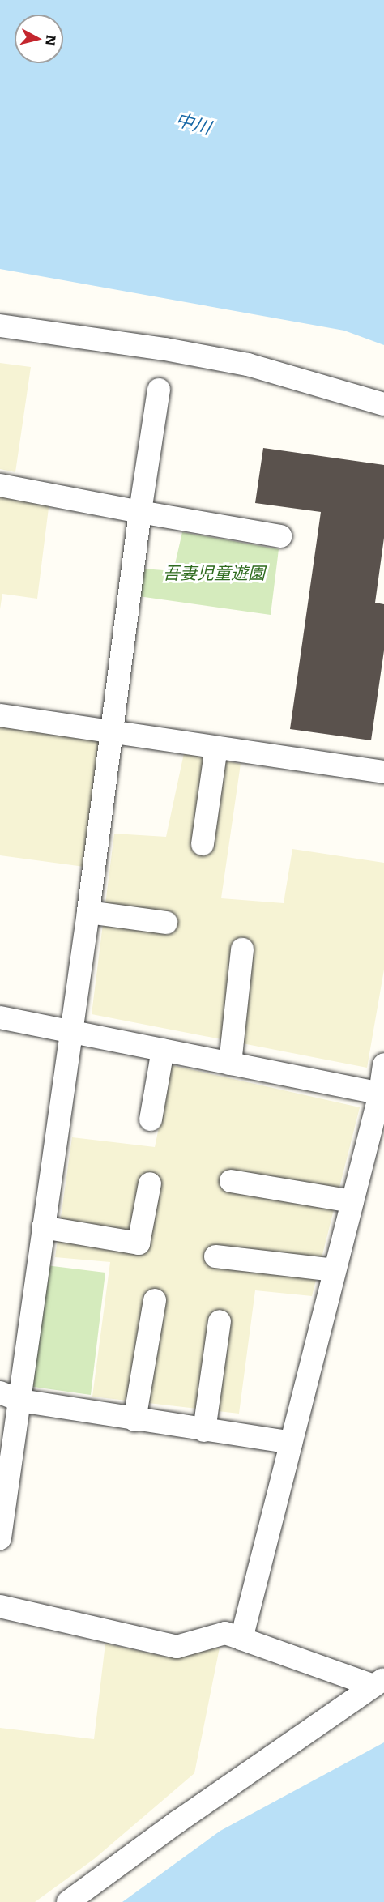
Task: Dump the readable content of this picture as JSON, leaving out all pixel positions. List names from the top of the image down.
{
  "water": ["中川"],
  "parks": ["吾妻児童遊園"],
  "north": "right"
}
